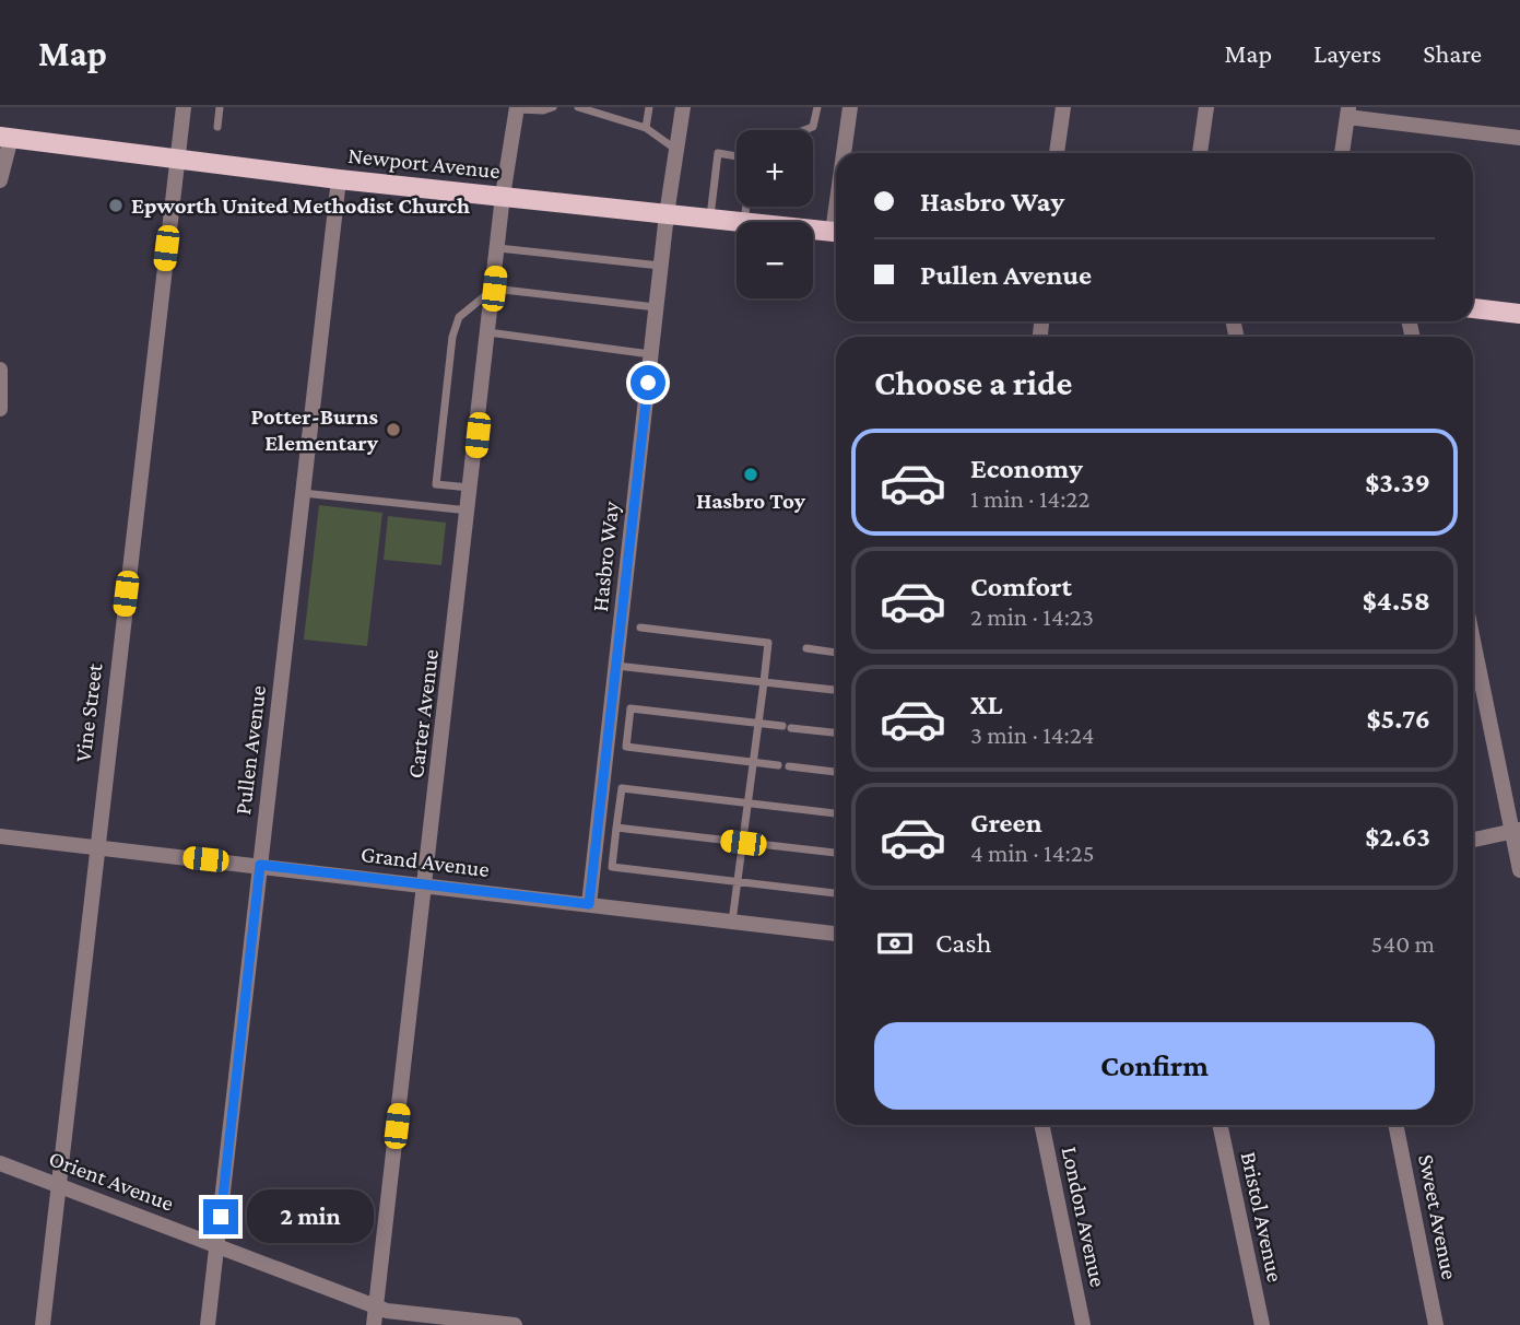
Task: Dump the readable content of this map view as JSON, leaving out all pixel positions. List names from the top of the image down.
{
  "streets": {
    "main road": ["Newport Avenue"],
    "street": [
      "Hasbro Way",
      "Vine Street",
      "Carter Avenue",
      "Pullen Avenue",
      "Grand Avenue",
      "Orient Avenue",
      "London Avenue",
      "Bristol Avenue",
      "Sweet Avenue"
    ]
  },
  "crossings": [
    ["Newport Avenue", "Hasbro Way"],
    ["Newport Avenue", "Vine Street"],
    ["Newport Avenue", "Carter Avenue"],
    ["Newport Avenue", "Pullen Avenue"],
    ["Hasbro Way", "Grand Avenue"],
    ["Vine Street", "Grand Avenue"],
    ["Vine Street", "Orient Avenue"],
    ["Carter Avenue", "Grand Avenue"],
    ["Carter Avenue", "Orient Avenue"],
    ["Pullen Avenue", "Grand Avenue"],
    ["Pullen Avenue", "Orient Avenue"]
  ],
  "places": ["Epworth United Methodist Church", "Potter-Burns Elementary", "Hasbro Toy"],
  "page": {
    "header": "Map",
    "nav": ["Map", "Layers", "Share"],
    "map_buttons": ["+", "−"],
    "banner": ["Hasbro Way", "Pullen Avenue"],
    "heading": "Choose a ride",
    "list": [
      {
        "name": "Economy",
        "note": "1 min · 14:22",
        "value": "$3.39"
      },
      {
        "name": "Comfort",
        "note": "2 min · 14:23",
        "value": "$4.58"
      },
      {
        "name": "XL",
        "note": "3 min · 14:24",
        "value": "$5.76"
      },
      {
        "name": "Green",
        "note": "4 min · 14:25",
        "value": "$2.63"
      }
    ],
    "pay": ["Cash", "540 m"],
    "buttons": "Confirm",
    "bubble": "2 min"
  }
}
